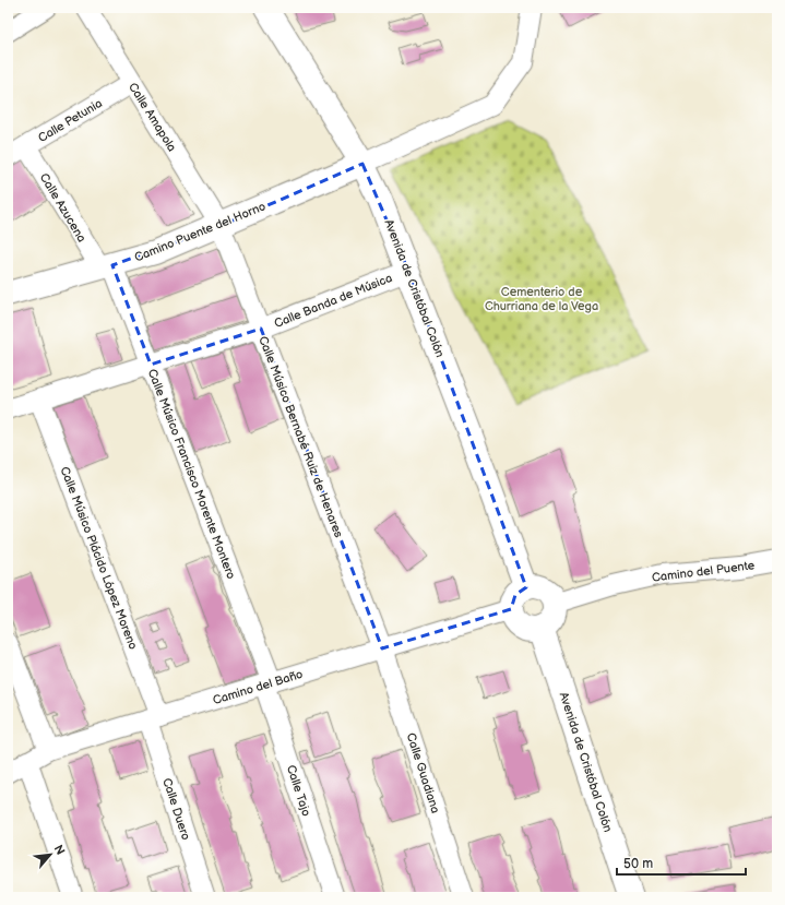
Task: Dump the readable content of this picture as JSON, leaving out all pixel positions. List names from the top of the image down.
{
  "streets": {
    "main road": ["Camino Puente del Horno", "Avenida de Cristóbal Colón"],
    "street": [
      "Calle Amapola",
      "Calle Petunia",
      "Calle Azucena",
      "Calle Banda de Música",
      "Calle Músico Bernabé Ruiz de Henares",
      "Calle Músico Francisco Morente Montero",
      "Calle Músico Plácido López Moreno",
      "Camino del Puente",
      "Camino del Baño",
      "Calle Guadiana",
      "Calle Tajo",
      "Calle Duero"
    ]
  },
  "crossings": [
    ["Calle Amapola", "Calle Petunia"],
    ["Calle Amapola", "Camino Puente del Horno"],
    ["Calle Amapola", "Calle Músico Bernabé Ruiz de Henares"],
    ["Calle Petunia", "Calle Azucena"],
    ["Calle Azucena", "Camino Puente del Horno"],
    ["Calle Azucena", "Calle Músico Francisco Morente Montero"],
    ["Camino Puente del Horno", "Avenida de Cristóbal Colón"],
    ["Camino Puente del Horno", "Calle Músico Bernabé Ruiz de Henares"],
    ["Camino Puente del Horno", "Calle Músico Francisco Morente Montero"],
    ["Avenida de Cristóbal Colón", "Calle Banda de Música"],
    ["Avenida de Cristóbal Colón", "Camino del Puente"],
    ["Avenida de Cristóbal Colón", "Camino del Baño"],
    ["Calle Banda de Música", "Calle Músico Bernabé Ruiz de Henares"],
    ["Calle Banda de Música", "Calle Músico Francisco Morente Montero"],
    ["Calle Banda de Música", "Calle Músico Plácido López Moreno"],
    ["Calle Músico Bernabé Ruiz de Henares", "Camino del Baño"],
    ["Calle Músico Bernabé Ruiz de Henares", "Calle Guadiana"],
    ["Calle Músico Francisco Morente Montero", "Camino del Baño"],
    ["Calle Músico Francisco Morente Montero", "Calle Tajo"],
    ["Calle Músico Plácido López Moreno", "Camino del Baño"],
    ["Calle Músico Plácido López Moreno", "Calle Duero"],
    ["Camino del Puente", "Camino del Baño"],
    ["Camino del Baño", "Calle Guadiana"],
    ["Camino del Baño", "Calle Tajo"],
    ["Camino del Baño", "Calle Duero"]
  ],
  "parks": ["Cementerio de Churriana de la Vega"],
  "scale_bar": "50 m",
  "north": "top right"
}
